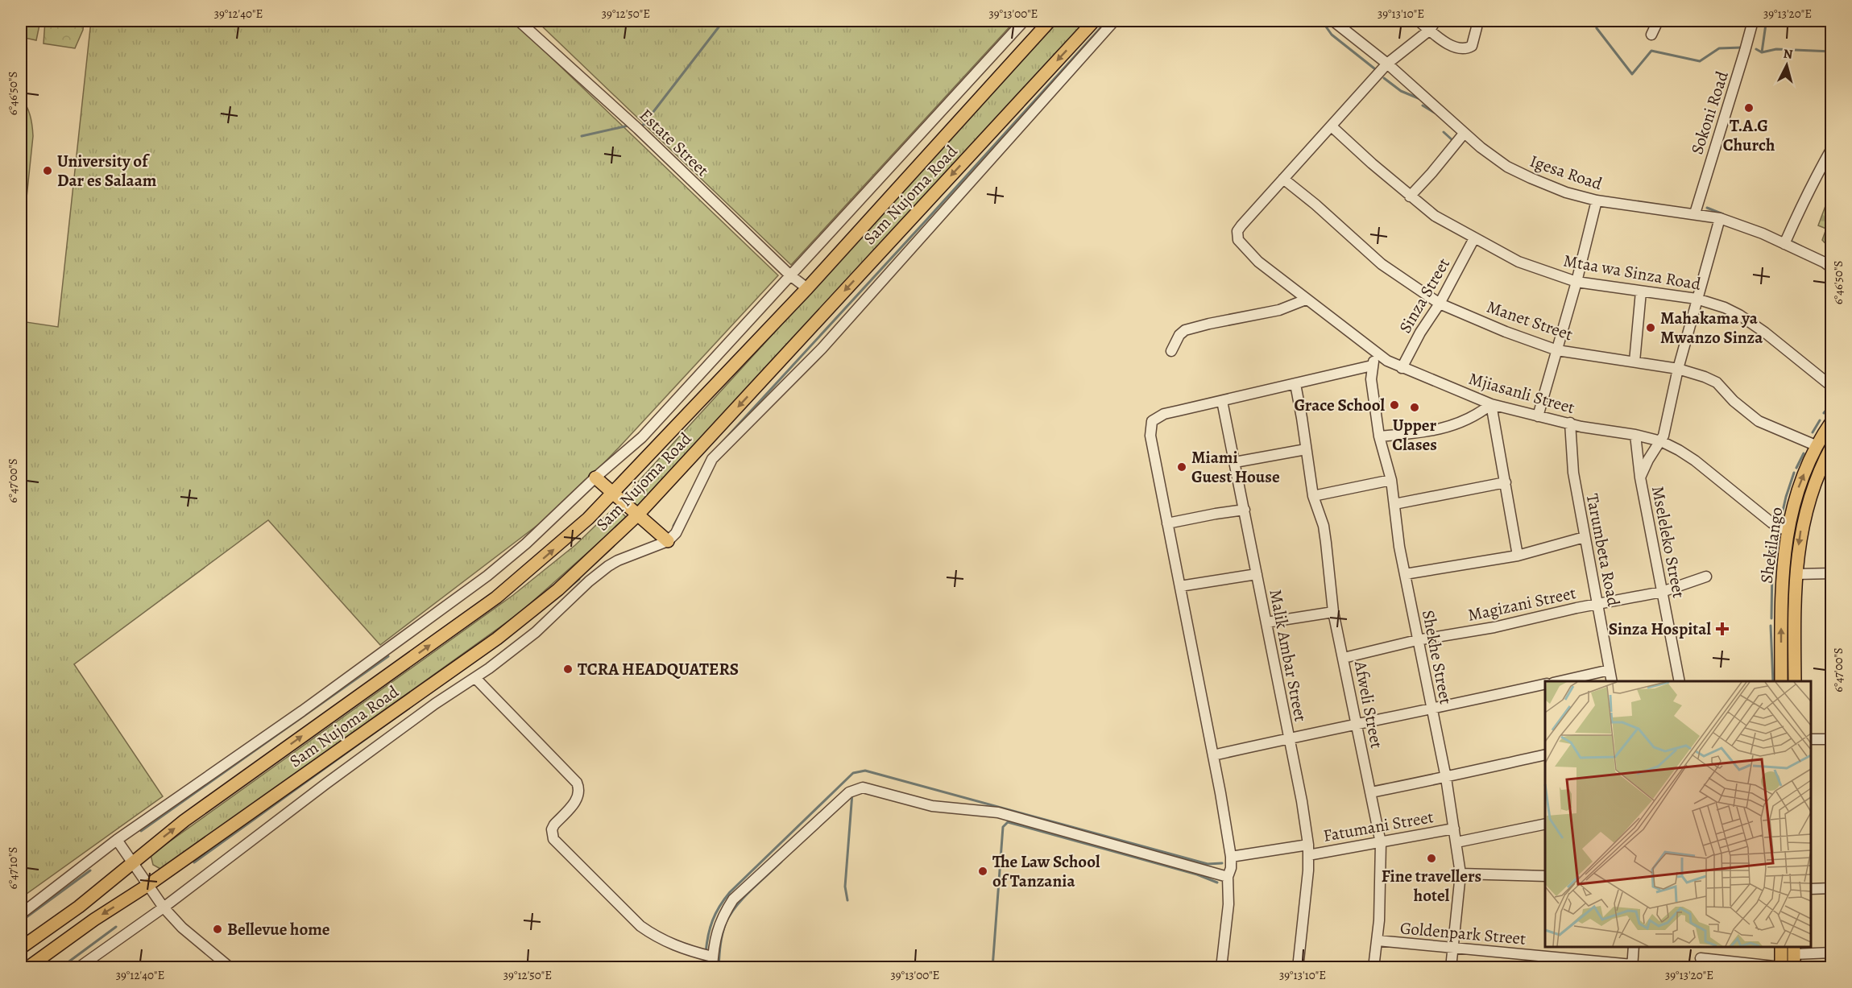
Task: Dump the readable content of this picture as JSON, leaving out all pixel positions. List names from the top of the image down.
{
  "streets": {
    "main road": ["Sam Nujoma Road", "Shekilango"],
    "street": [
      "Sokoni Road",
      "Estate Street",
      "Igesa Road",
      "Mtaa wa Sinza Road",
      "Sinza Street",
      "Manet Street",
      "Mjiasanli Street",
      "Mseleleko Street",
      "Tarumbeta Road",
      "Magizani Street",
      "Malik Ambar Street",
      "Shekhe Street",
      "Afweli Street",
      "Fatumani Street",
      "Goldenpark Street"
    ]
  },
  "crossings": [
    ["Sokoni Road", "Igesa Road"],
    ["Estate Street", "Sam Nujoma Road"],
    ["Mtaa wa Sinza Road", "Sinza Street"],
    ["Sinza Street", "Manet Street"],
    ["Sinza Street", "Mjiasanli Street"],
    ["Manet Street", "Mjiasanli Street"],
    ["Manet Street", "Shekilango"],
    ["Mjiasanli Street", "Mseleleko Street"],
    ["Mjiasanli Street", "Shekilango"],
    ["Mjiasanli Street", "Tarumbeta Road"],
    ["Mjiasanli Street", "Shekhe Street"],
    ["Mseleleko Street", "Magizani Street"],
    ["Tarumbeta Road", "Magizani Street"],
    ["Magizani Street", "Shekhe Street"],
    ["Magizani Street", "Afweli Street"],
    ["Malik Ambar Street", "Fatumani Street"],
    ["Shekhe Street", "Fatumani Street"],
    ["Shekhe Street", "Goldenpark Street"],
    ["Afweli Street", "Fatumani Street"],
    ["Afweli Street", "Goldenpark Street"]
  ],
  "places": {
    "other": [
      "T.A.G Church",
      "University of Dar es Salaam",
      "Mahakama ya Mwanzo Sinza",
      "Grace School",
      "Upper Clases",
      "Miami Guest House",
      "TCRA HEADQUATERS",
      "Fine travellers hotel",
      "The Law School of Tanzania",
      "Bellevue home"
    ],
    "health": ["Sinza Hospital"]
  },
  "north": "top",
  "coordinates": [
    "39°12'40\"E",
    "39°12'50\"E",
    "39°13'00\"E",
    "39°13'10\"E",
    "39°13'20\"E",
    "6°46'50\"S",
    "6°47'00\"S",
    "6°47'10\"S"
  ]
}
